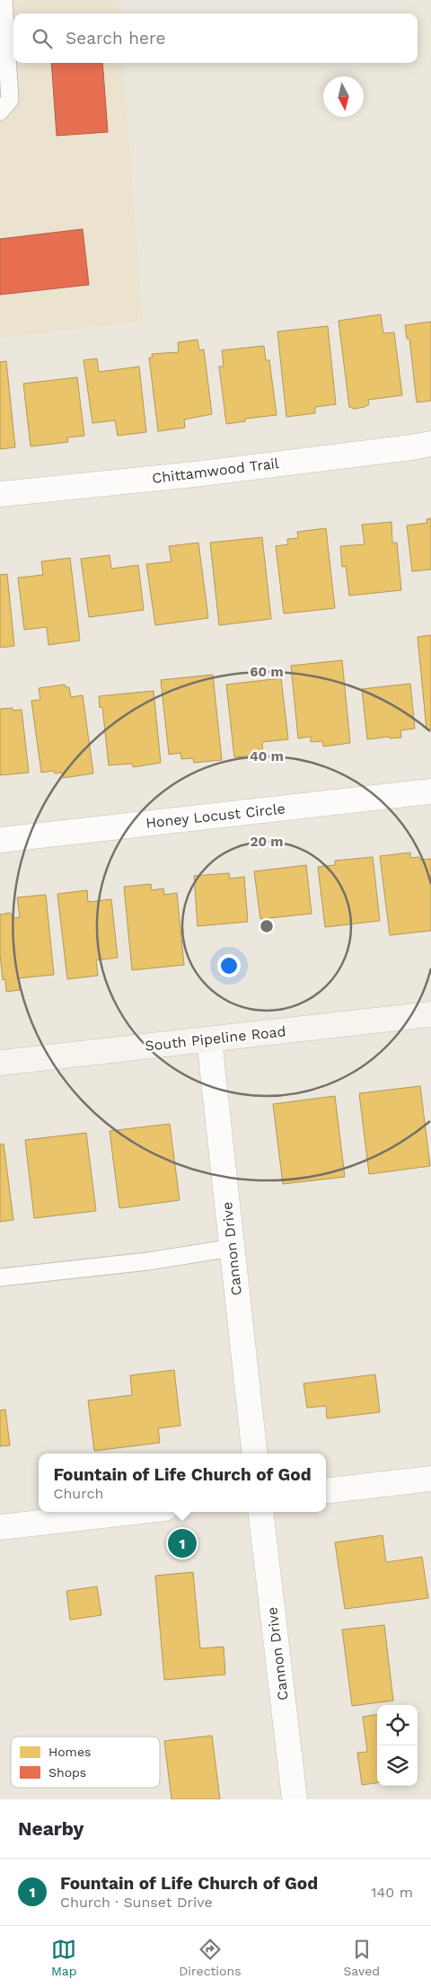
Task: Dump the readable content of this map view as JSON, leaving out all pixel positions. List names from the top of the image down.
{
  "streets": {
    "street": [
      "Chittamwood Trail",
      "Honey Locust Circle",
      "South Pipeline Road",
      "Cannon Drive"
    ]
  },
  "crossings": [
    ["South Pipeline Road", "Cannon Drive"]
  ],
  "legend": ["Homes", "Shops"],
  "north": "bottom",
  "page": {
    "search": "Search here",
    "popup": ["Fountain of Life Church of God", "Church"],
    "pins": "1",
    "heading": "Nearby",
    "list": [
      {
        "mark": "1",
        "name": "Fountain of Life Church of God",
        "note": "Church · Sunset Drive",
        "value": "140 m"
      }
    ],
    "nav": ["Map", "Directions", "Saved"]
  },
  "rings": ["60 m", "40 m", "20 m"]
}
